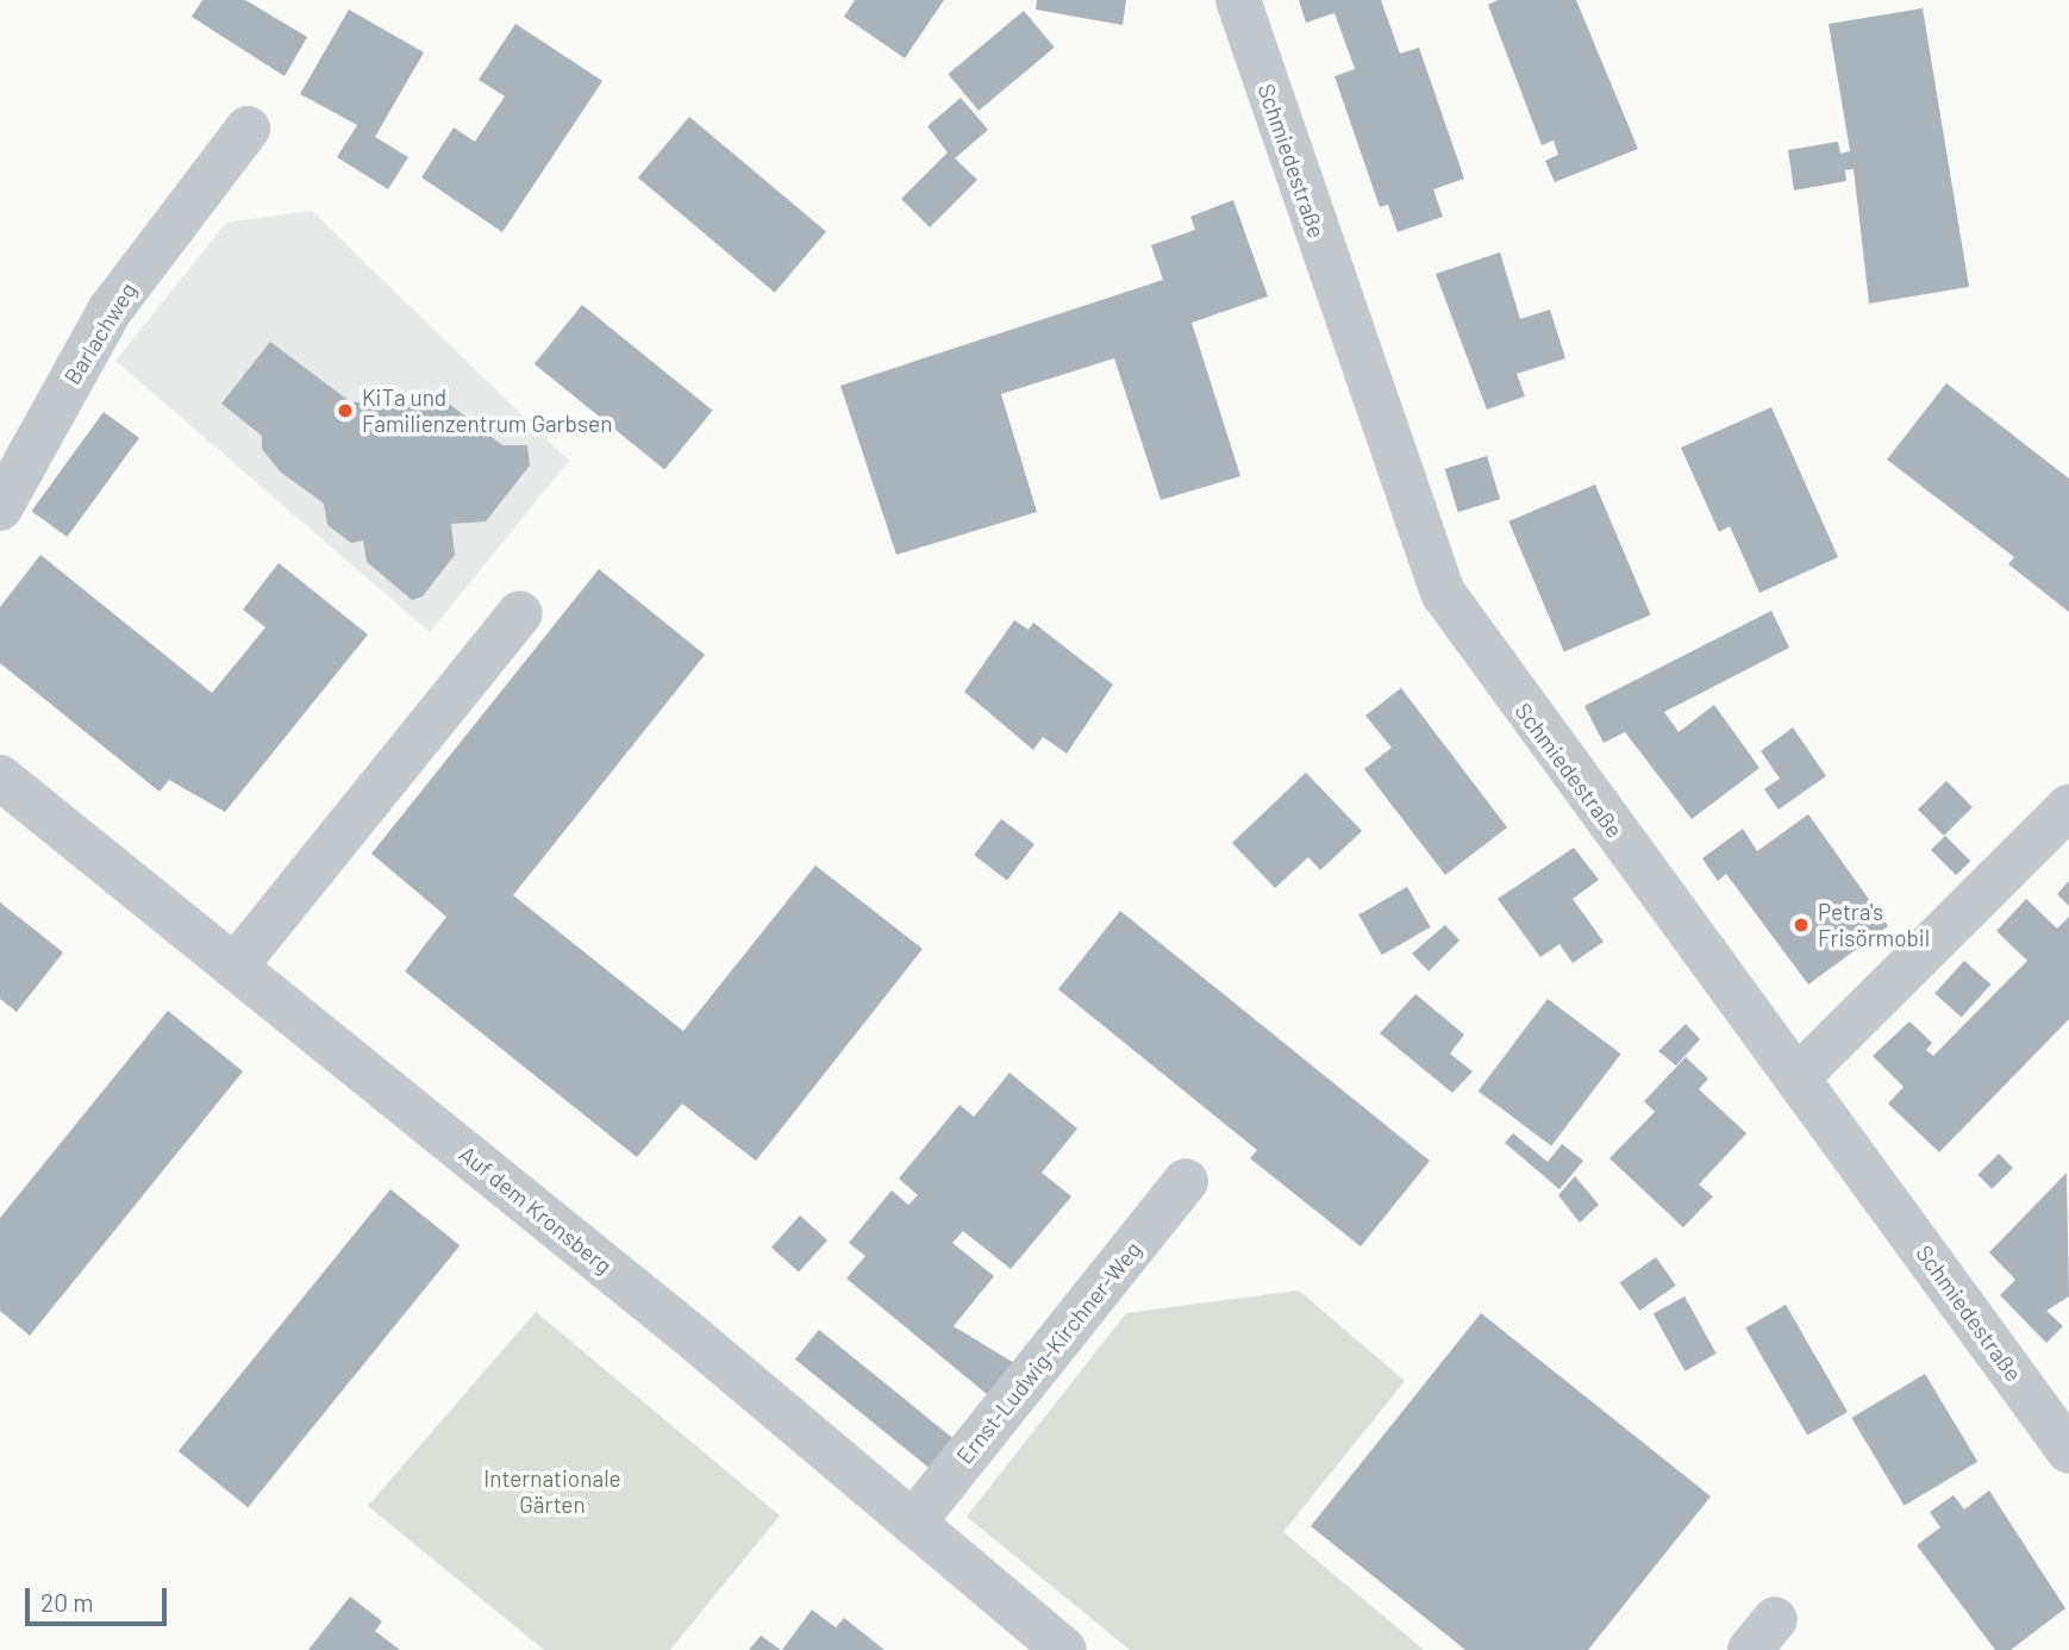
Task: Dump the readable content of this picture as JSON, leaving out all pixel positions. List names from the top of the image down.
{
  "streets": {
    "street": [
      "Schmiedestraße",
      "Barlachweg",
      "Auf dem Kronsberg",
      "Ernst-Ludwig-Kirchner-Weg"
    ]
  },
  "crossings": [
    ["Auf dem Kronsberg", "Ernst-Ludwig-Kirchner-Weg"]
  ],
  "parks": ["Internationale Gärten"],
  "places": ["KiTa und Familienzentrum Garbsen", "Petra's Frisörmobil"],
  "scale_bar": "20 m"
}
